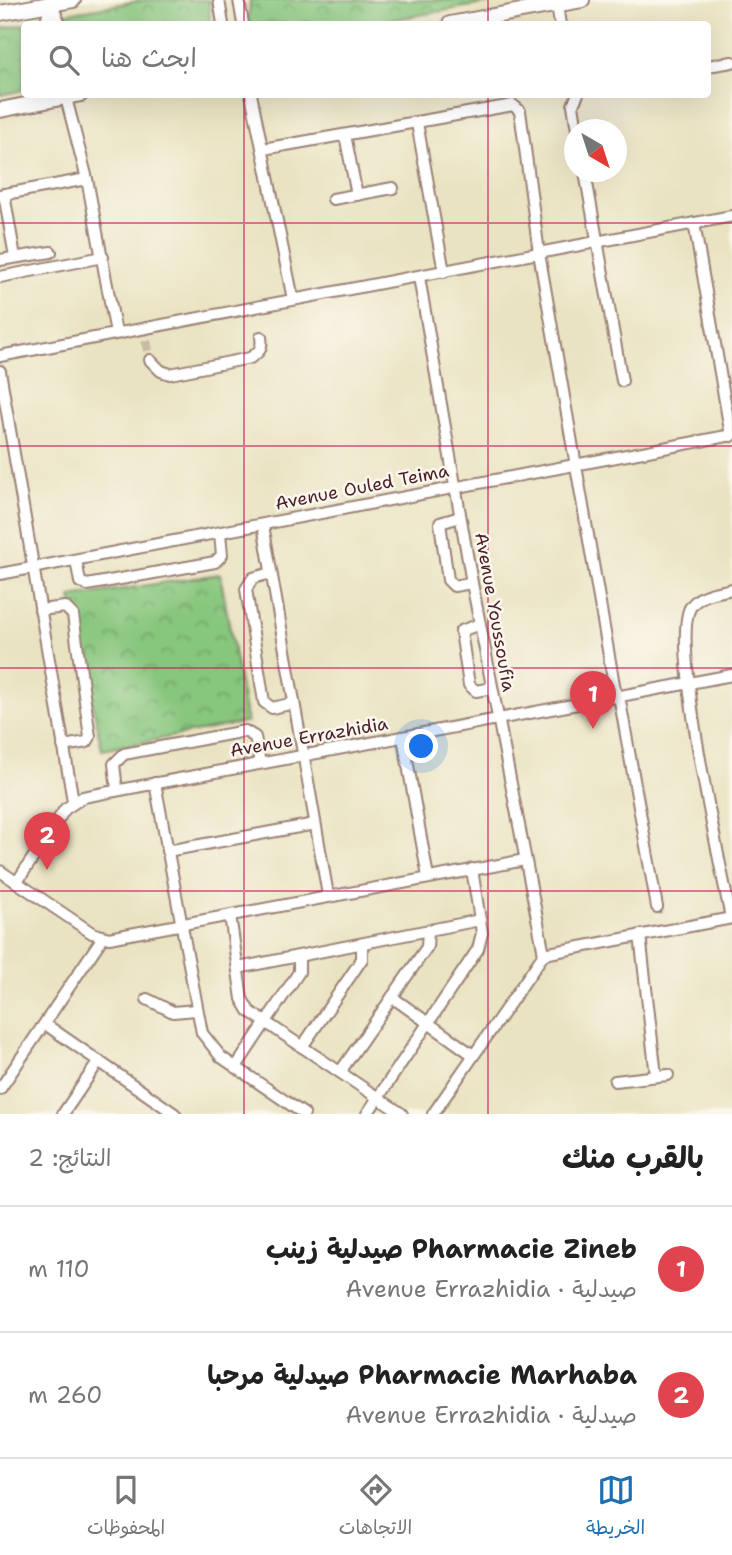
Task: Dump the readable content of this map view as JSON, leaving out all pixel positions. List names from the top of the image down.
{
  "streets": {
    "street": ["Avenue Ouled Teima", "Avenue Youssoufia", "Avenue Errazhidia"]
  },
  "crossings": [
    ["Avenue Ouled Teima", "Avenue Youssoufia"],
    ["Avenue Youssoufia", "Avenue Errazhidia"]
  ],
  "north": "bottom right",
  "page": {
    "search": "ابحث هنا",
    "pins": ["1", "2"],
    "heading": ["بالقرب منك", "النتائج: 2"],
    "list": [
      {
        "mark": "1",
        "name": "Pharmacie Zineb صيدلية زينب",
        "note": "صيدلية · Avenue Errazhidia",
        "value": "110 m"
      },
      {
        "mark": "2",
        "name": "Pharmacie Marhaba صيدلية مرحبا",
        "note": "صيدلية · Avenue Errazhidia",
        "value": "260 m"
      }
    ],
    "nav": ["الخريطة", "الاتجاهات", "المحفوظات"]
  }
}
